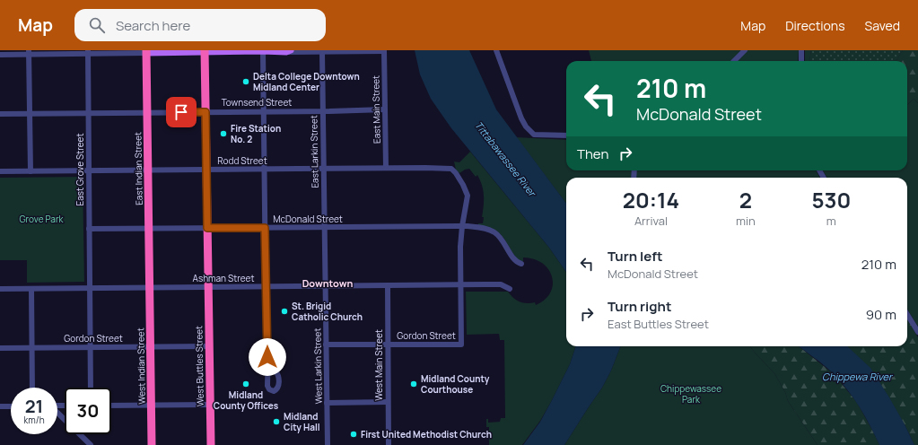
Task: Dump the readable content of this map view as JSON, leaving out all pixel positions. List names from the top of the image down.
{
  "streets": {
    "highway": ["East Indian Street", "West Indian Street", "West Buttles Street"],
    "street": [
      "Townsend Street",
      "East Main Street",
      "East Larkin Street",
      "Rodd Street",
      "East Grove Street",
      "McDonald Street",
      "Ashman Street",
      "Gordon Street",
      "West Main Street",
      "West Larkin Street"
    ]
  },
  "crossings": [
    ["Townsend Street", "East Main Street"],
    ["Townsend Street", "East Larkin Street"],
    ["Townsend Street", "East Indian Street"],
    ["Townsend Street", "East Grove Street"],
    ["Townsend Street", "West Buttles Street"],
    ["East Main Street", "Rodd Street"],
    ["East Larkin Street", "Rodd Street"],
    ["East Larkin Street", "McDonald Street"],
    ["East Larkin Street", "Ashman Street"],
    ["East Larkin Street", "West Larkin Street"],
    ["Rodd Street", "East Indian Street"],
    ["Rodd Street", "East Grove Street"],
    ["Rodd Street", "McDonald Street"],
    ["Rodd Street", "West Buttles Street"],
    ["East Indian Street", "McDonald Street"],
    ["East Indian Street", "Ashman Street"],
    ["East Indian Street", "West Indian Street"],
    ["East Grove Street", "McDonald Street"],
    ["East Grove Street", "Ashman Street"],
    ["East Grove Street", "Gordon Street"],
    ["McDonald Street", "West Buttles Street"],
    ["Ashman Street", "Gordon Street"],
    ["Ashman Street", "West Main Street"],
    ["Ashman Street", "West Indian Street"],
    ["Ashman Street", "West Buttles Street"],
    ["Ashman Street", "West Larkin Street"],
    ["Gordon Street", "West Main Street"],
    ["Gordon Street", "West Indian Street"],
    ["Gordon Street", "West Buttles Street"],
    ["Gordon Street", "West Larkin Street"]
  ],
  "districts": ["Downtown"],
  "water": ["Tittabawassee River", "Chippewa River"],
  "parks": ["Grove Park", "Chippewassee Park"],
  "places": [
    "Delta College Downtown Midland Center",
    "Fire Station No. 2",
    "St. Brigid Catholic Church",
    "Midland County Offices",
    "Midland County Courthouse",
    "Midland City Hall",
    "First United Methodist Church"
  ],
  "page": {
    "header": "Map",
    "search": "Search here",
    "nav": ["Map", "Directions", "Saved"],
    "turn": ["210 m", "McDonald Street"],
    "then": "Then",
    "eta": [
      "20:14",
      "Arrival",
      "2",
      "min",
      "530",
      "m"
    ],
    "list": [
      {
        "name": "Turn left",
        "note": "McDonald Street",
        "value": "210 m"
      },
      {
        "name": "Turn right",
        "note": "East Buttles Street",
        "value": "90 m"
      }
    ],
    "speed": "21 km/h",
    "limit": "30"
  }
}
